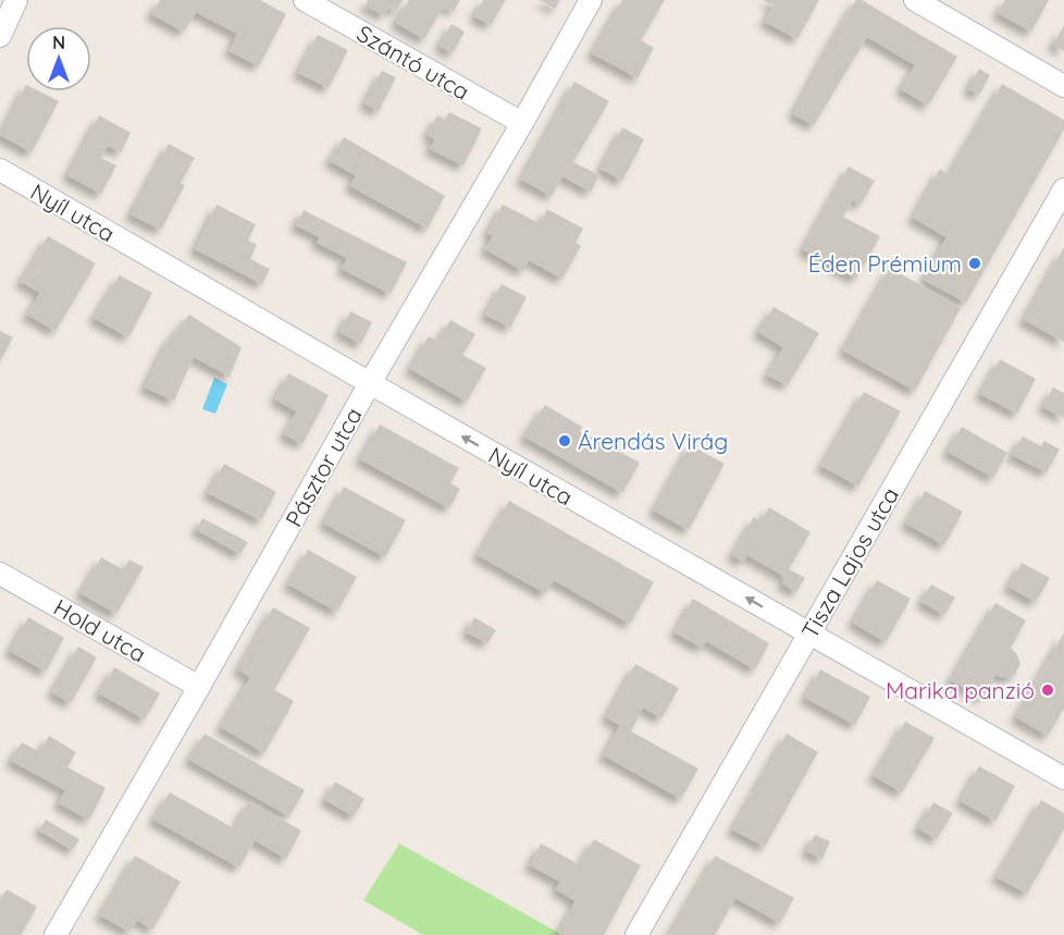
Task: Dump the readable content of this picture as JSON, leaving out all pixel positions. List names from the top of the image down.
{
  "streets": {
    "street": [
      "Szántó utca",
      "Nyíl utca",
      "Pásztor utca",
      "Tisza Lajos utca",
      "Hold utca"
    ]
  },
  "crossings": [
    ["Szántó utca", "Pásztor utca"],
    ["Nyíl utca", "Pásztor utca"],
    ["Nyíl utca", "Tisza Lajos utca"],
    ["Pásztor utca", "Hold utca"]
  ],
  "one_way": ["Nyíl utca"],
  "places": ["Éden Prémium", "Árendás Virág", "Marika panzió"],
  "north": "top"
}
